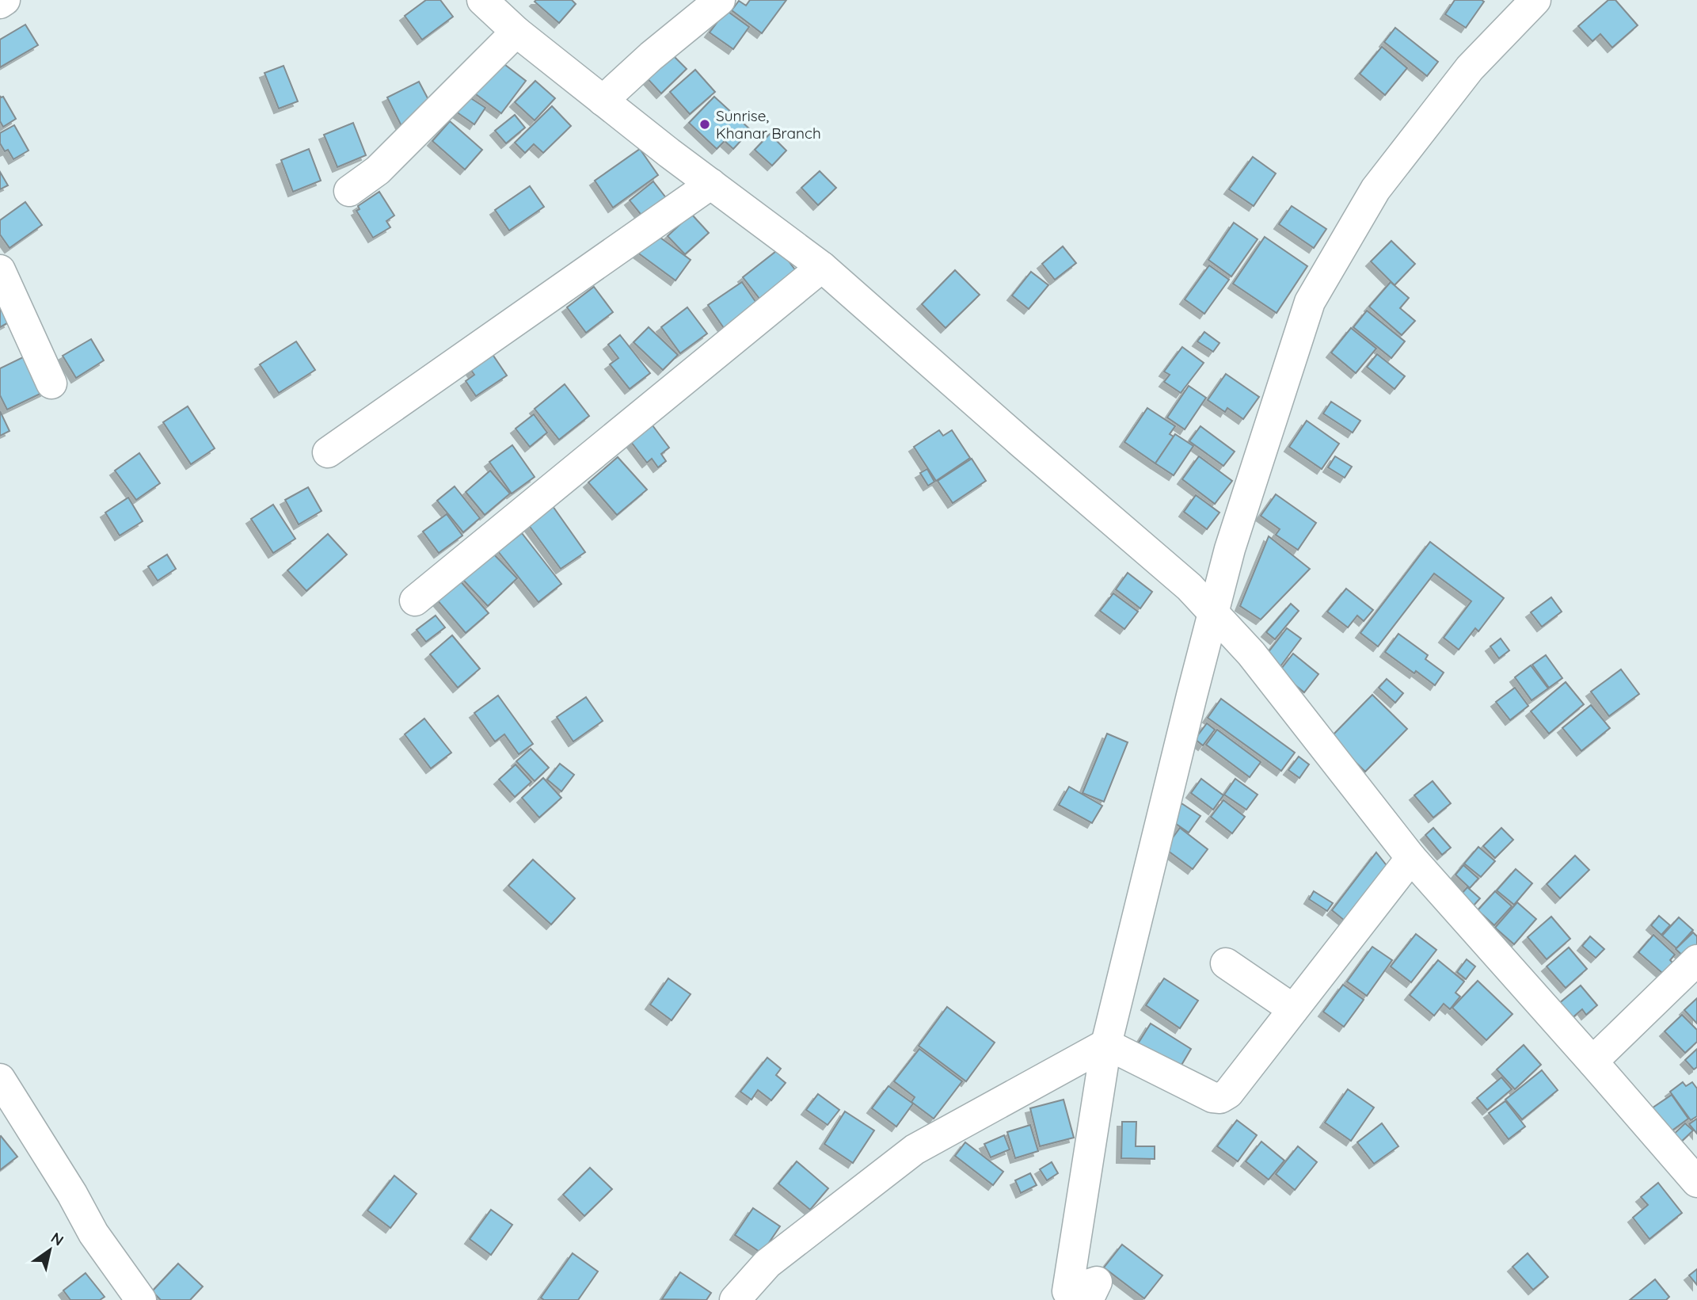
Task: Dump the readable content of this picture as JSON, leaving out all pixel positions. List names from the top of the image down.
{
  "places": ["Sunrise, Khanar Branch"],
  "north": "top right"
}
